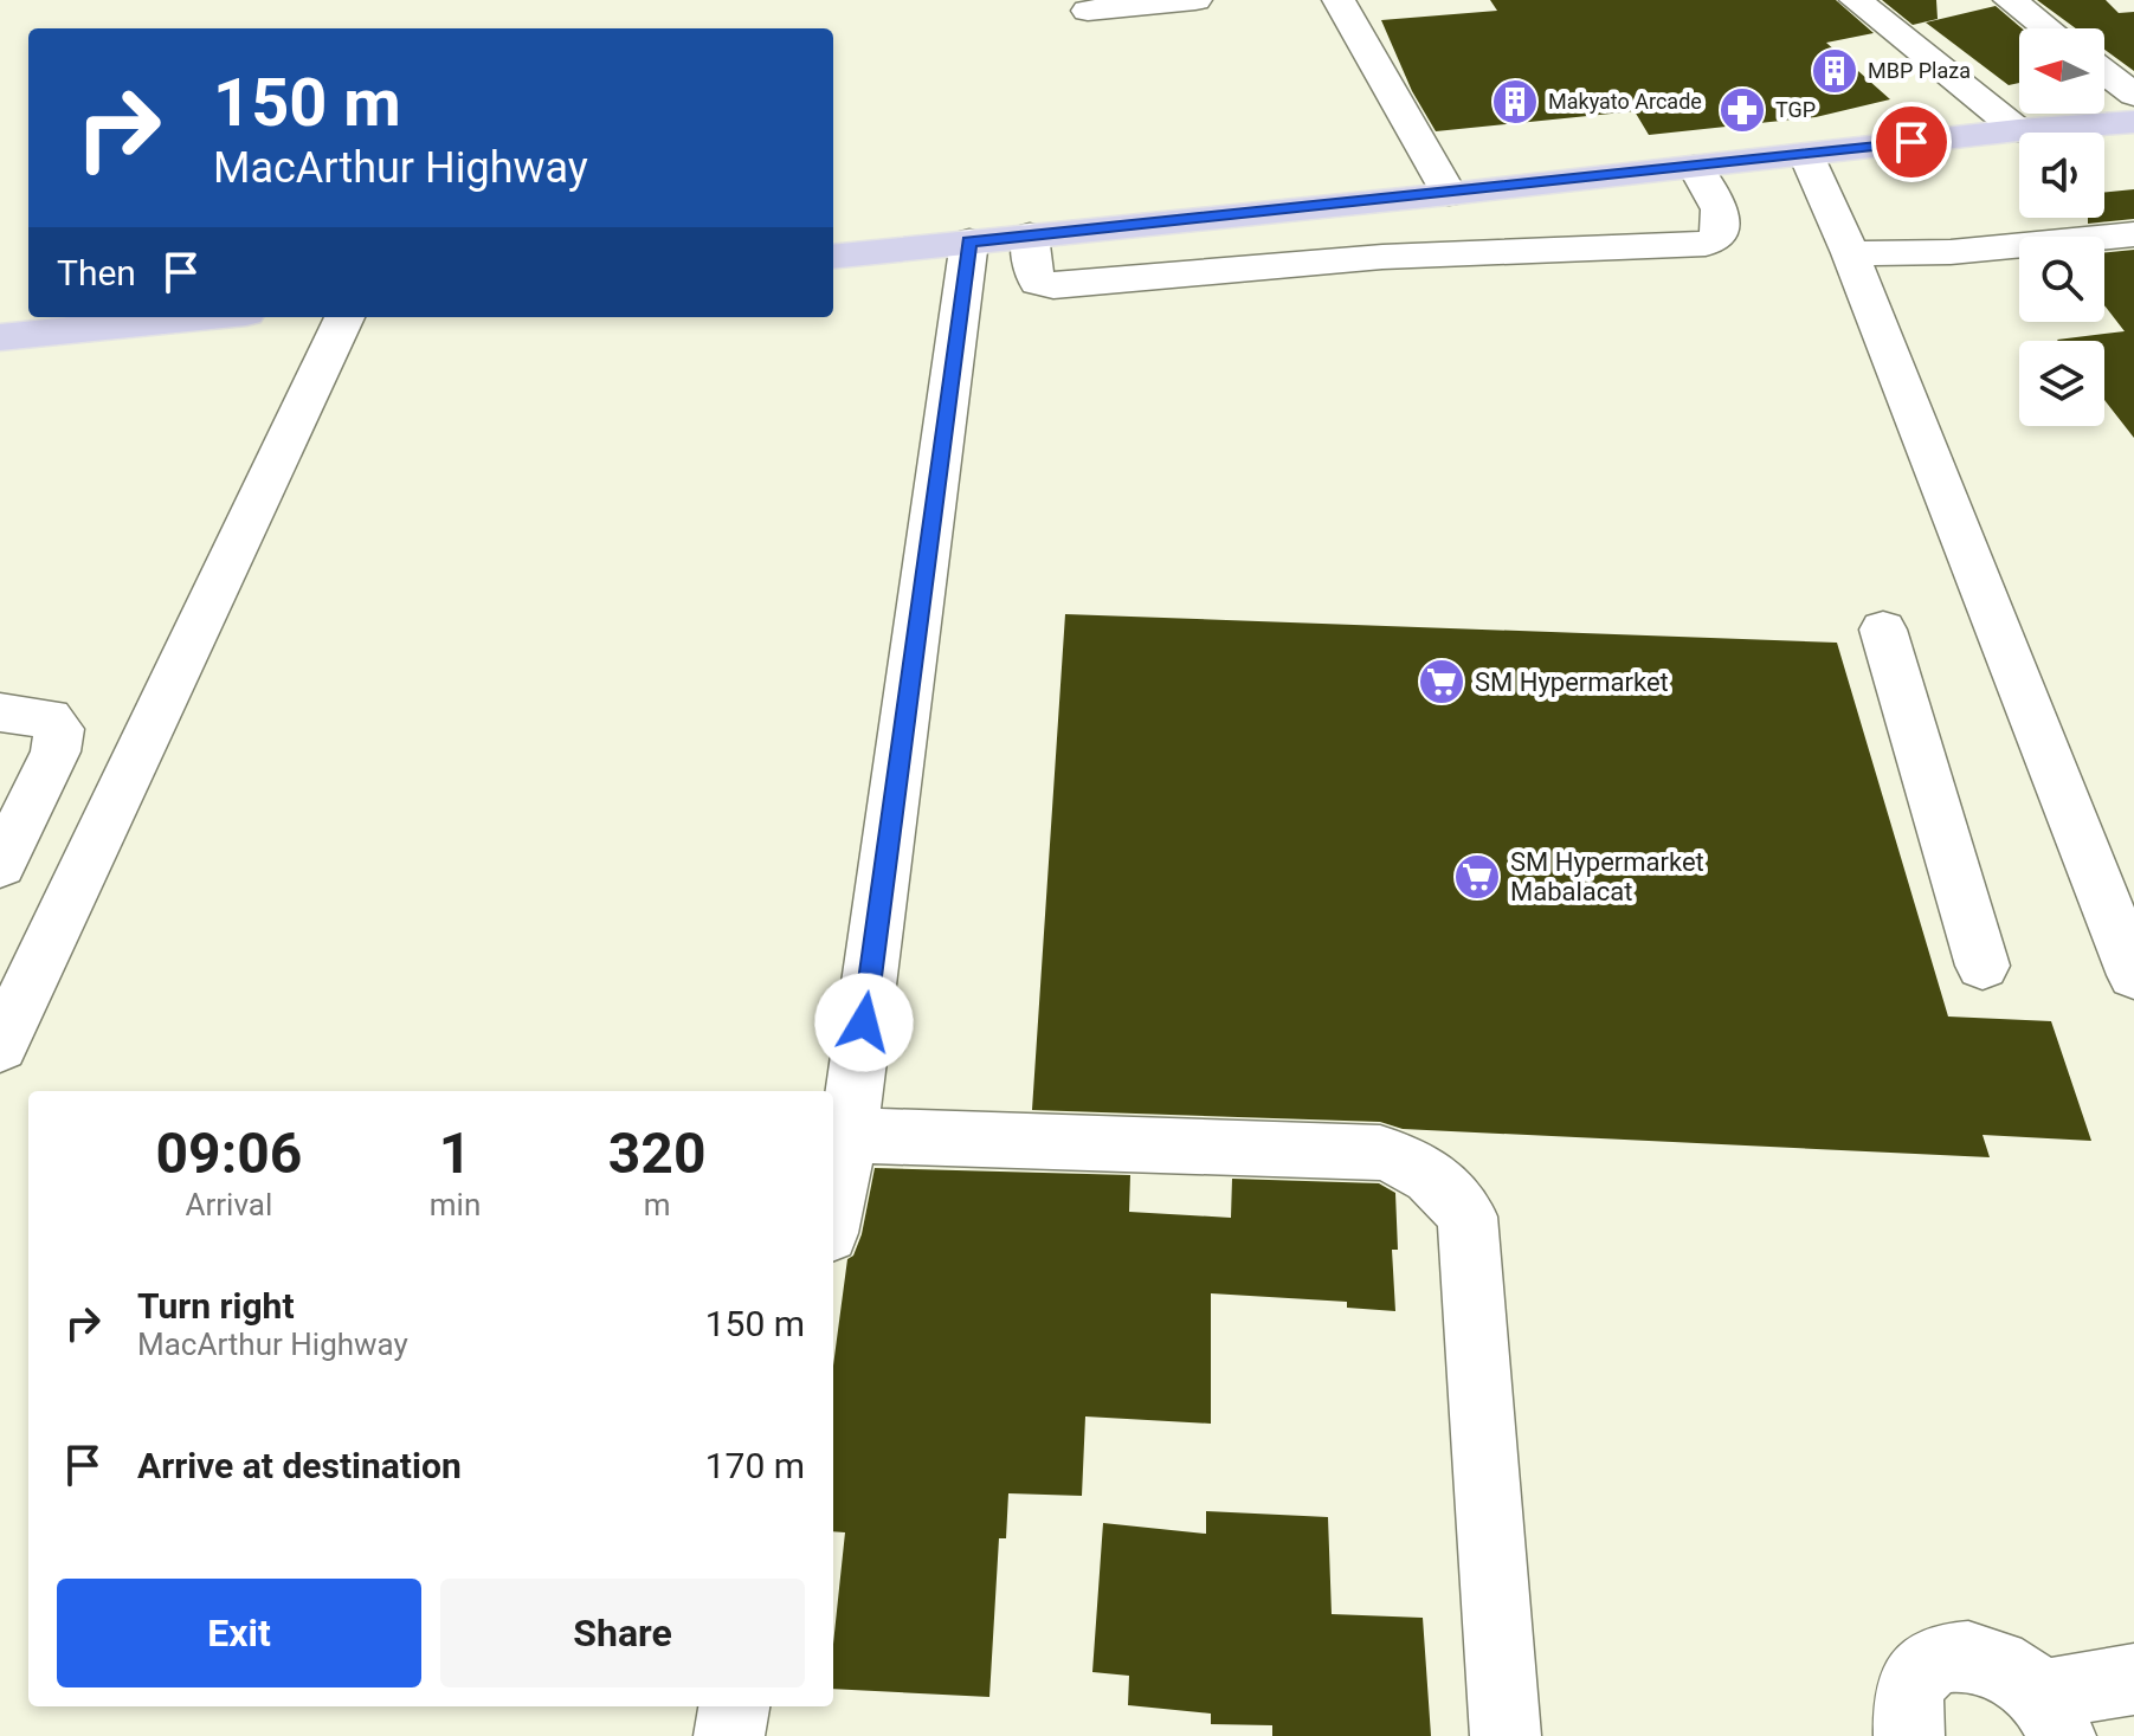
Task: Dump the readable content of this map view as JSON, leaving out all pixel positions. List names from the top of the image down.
{
  "places": {
    "building": ["MBP Plaza", "Makyato Arcade"],
    "pharmacy": ["TGP"],
    "supermarket": ["SM Hypermarket", "SM Hypermarket Mabalacat"]
  },
  "north": "left",
  "page": {
    "turn": ["150 m", "MacArthur Highway"],
    "then": "Then",
    "eta": [
      "09:06",
      "Arrival",
      "1",
      "min",
      "320",
      "m"
    ],
    "list": [
      {
        "name": "Turn right",
        "note": "MacArthur Highway",
        "value": "150 m"
      },
      {
        "name": "Arrive at destination",
        "value": "170 m"
      }
    ],
    "buttons": ["Exit", "Share"]
  }
}
